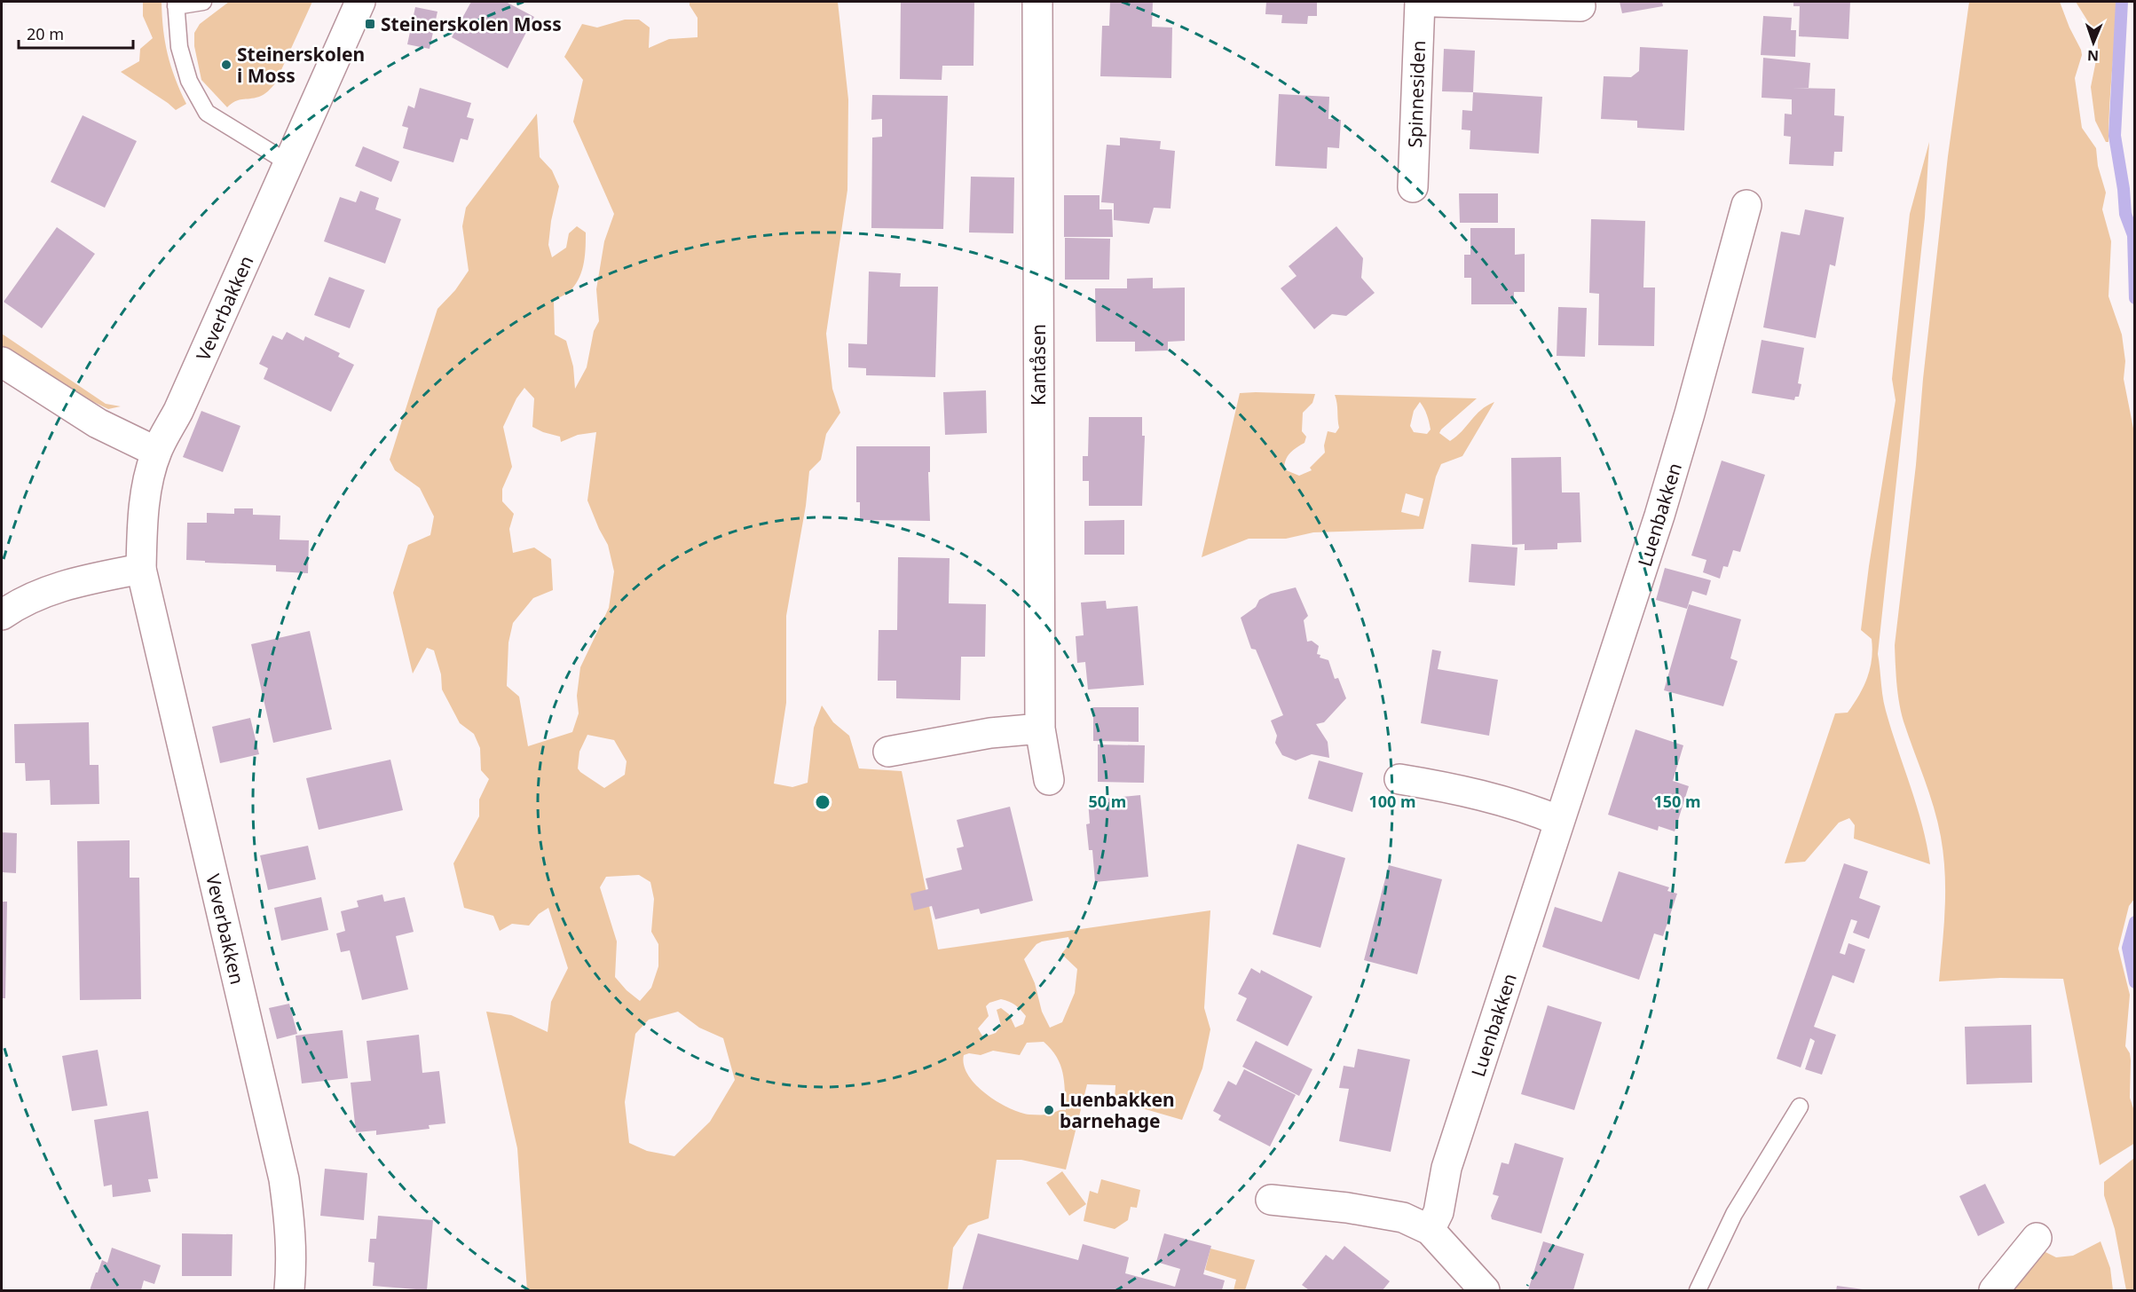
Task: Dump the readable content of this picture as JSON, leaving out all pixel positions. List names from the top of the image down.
{
  "streets": {
    "street": [
      "Spinnesiden",
      "Veverbakken",
      "Kantåsen",
      "Luenbakken"
    ]
  },
  "places": {
    "transit": ["Steinerskolen Moss"],
    "other": ["Steinerskolen i Moss", "Luenbakken barnehage"]
  },
  "scale_bar": "20 m",
  "north": "bottom",
  "rings": ["50 m", "100 m", "150 m"]
}
